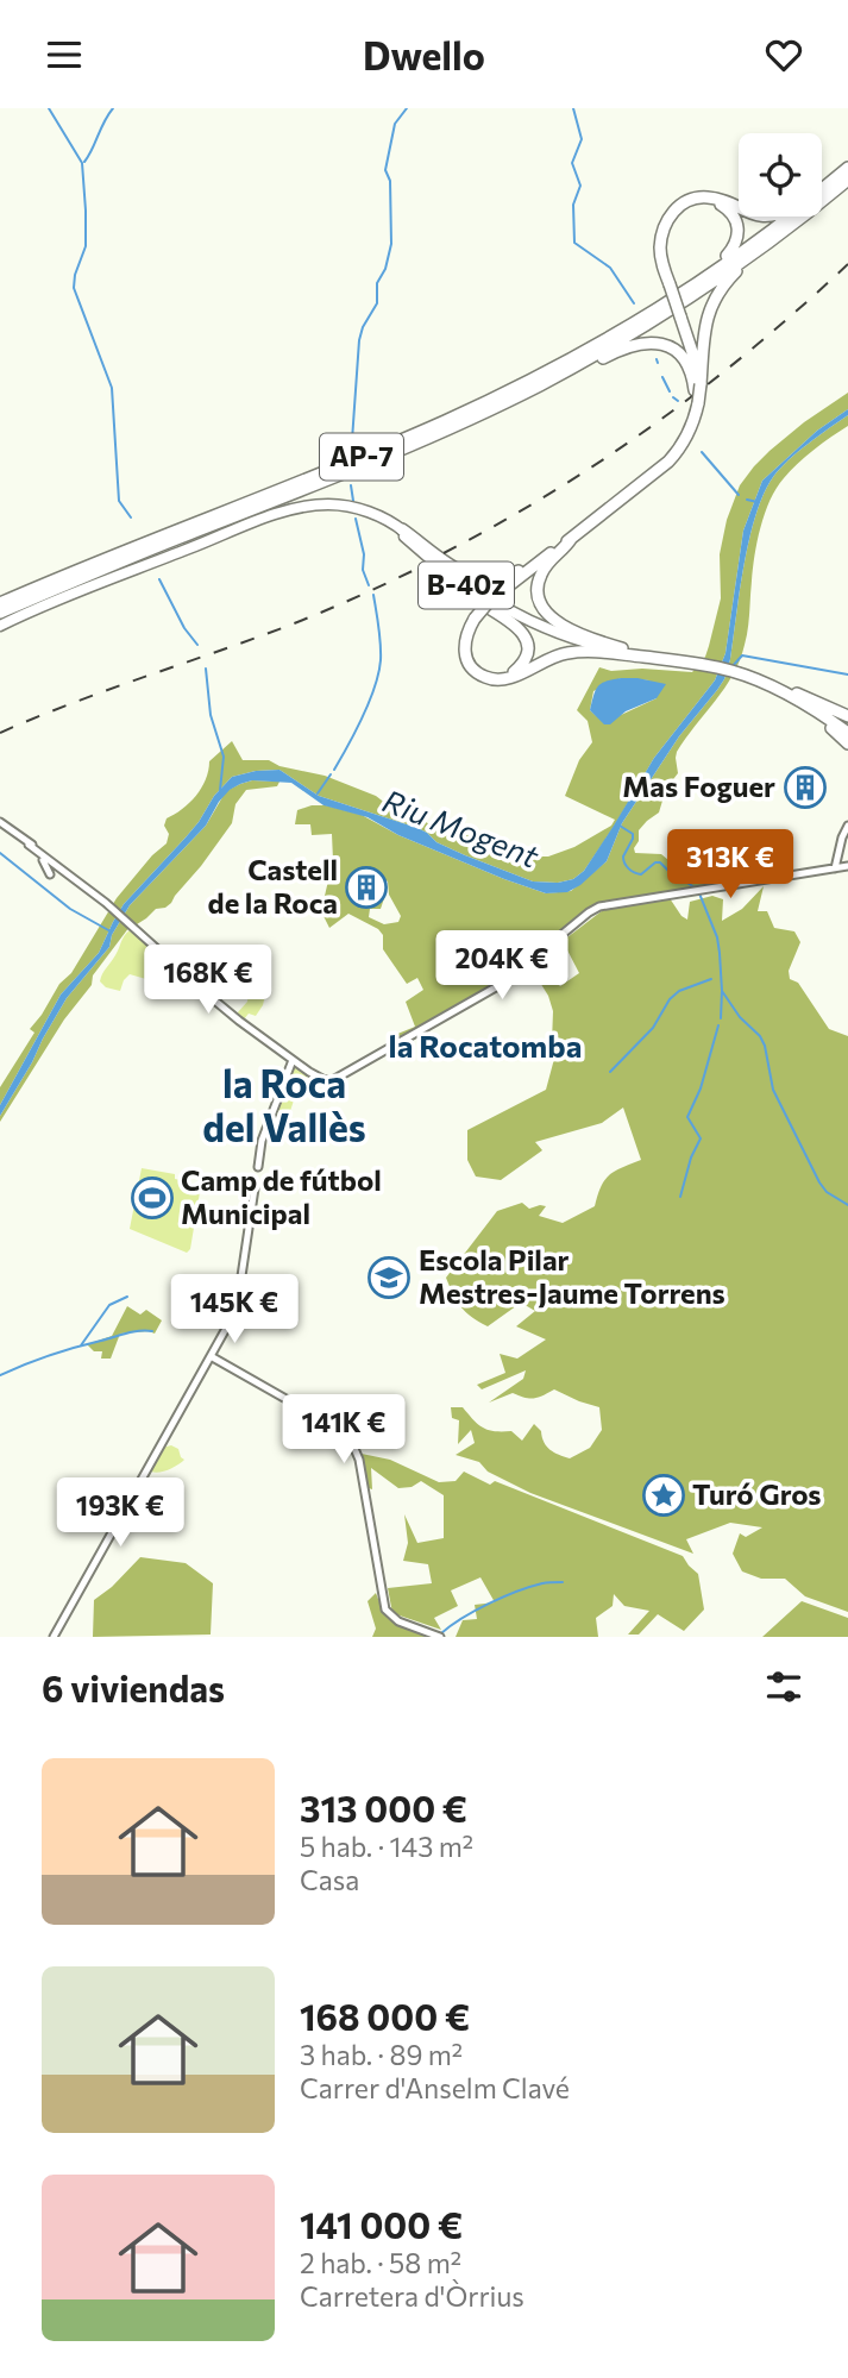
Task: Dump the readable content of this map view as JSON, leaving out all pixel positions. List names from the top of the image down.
{
  "streets": {
    "highway": ["AP-7", "B-40z"]
  },
  "districts": ["la Rocatomba", "la Roca del Vallès"],
  "water": ["Riu Mogent"],
  "places": {
    "building": ["Mas Foguer", "Castell de la Roca"],
    "sports": ["Camp de fútbol Municipal"],
    "school or university": ["Escola Pilar Mestres-Jaume Torrens"],
    "place": ["Turó Gros"]
  },
  "page": {
    "header": "Dwello",
    "price": [
      "313K €",
      "204K €",
      "168K €",
      "145K €",
      "141K €",
      "193K €"
    ],
    "heading": "6 viviendas",
    "list": [
      {
        "name": "313 000 €",
        "note": "5 hab. · 143 m² · Casa"
      },
      {
        "name": "168 000 €",
        "note": "3 hab. · 89 m² · Carrer d'Anselm Clavé"
      },
      {
        "name": "141 000 €",
        "note": "2 hab. · 58 m² · Carretera d'Òrrius"
      }
    ]
  }
}
